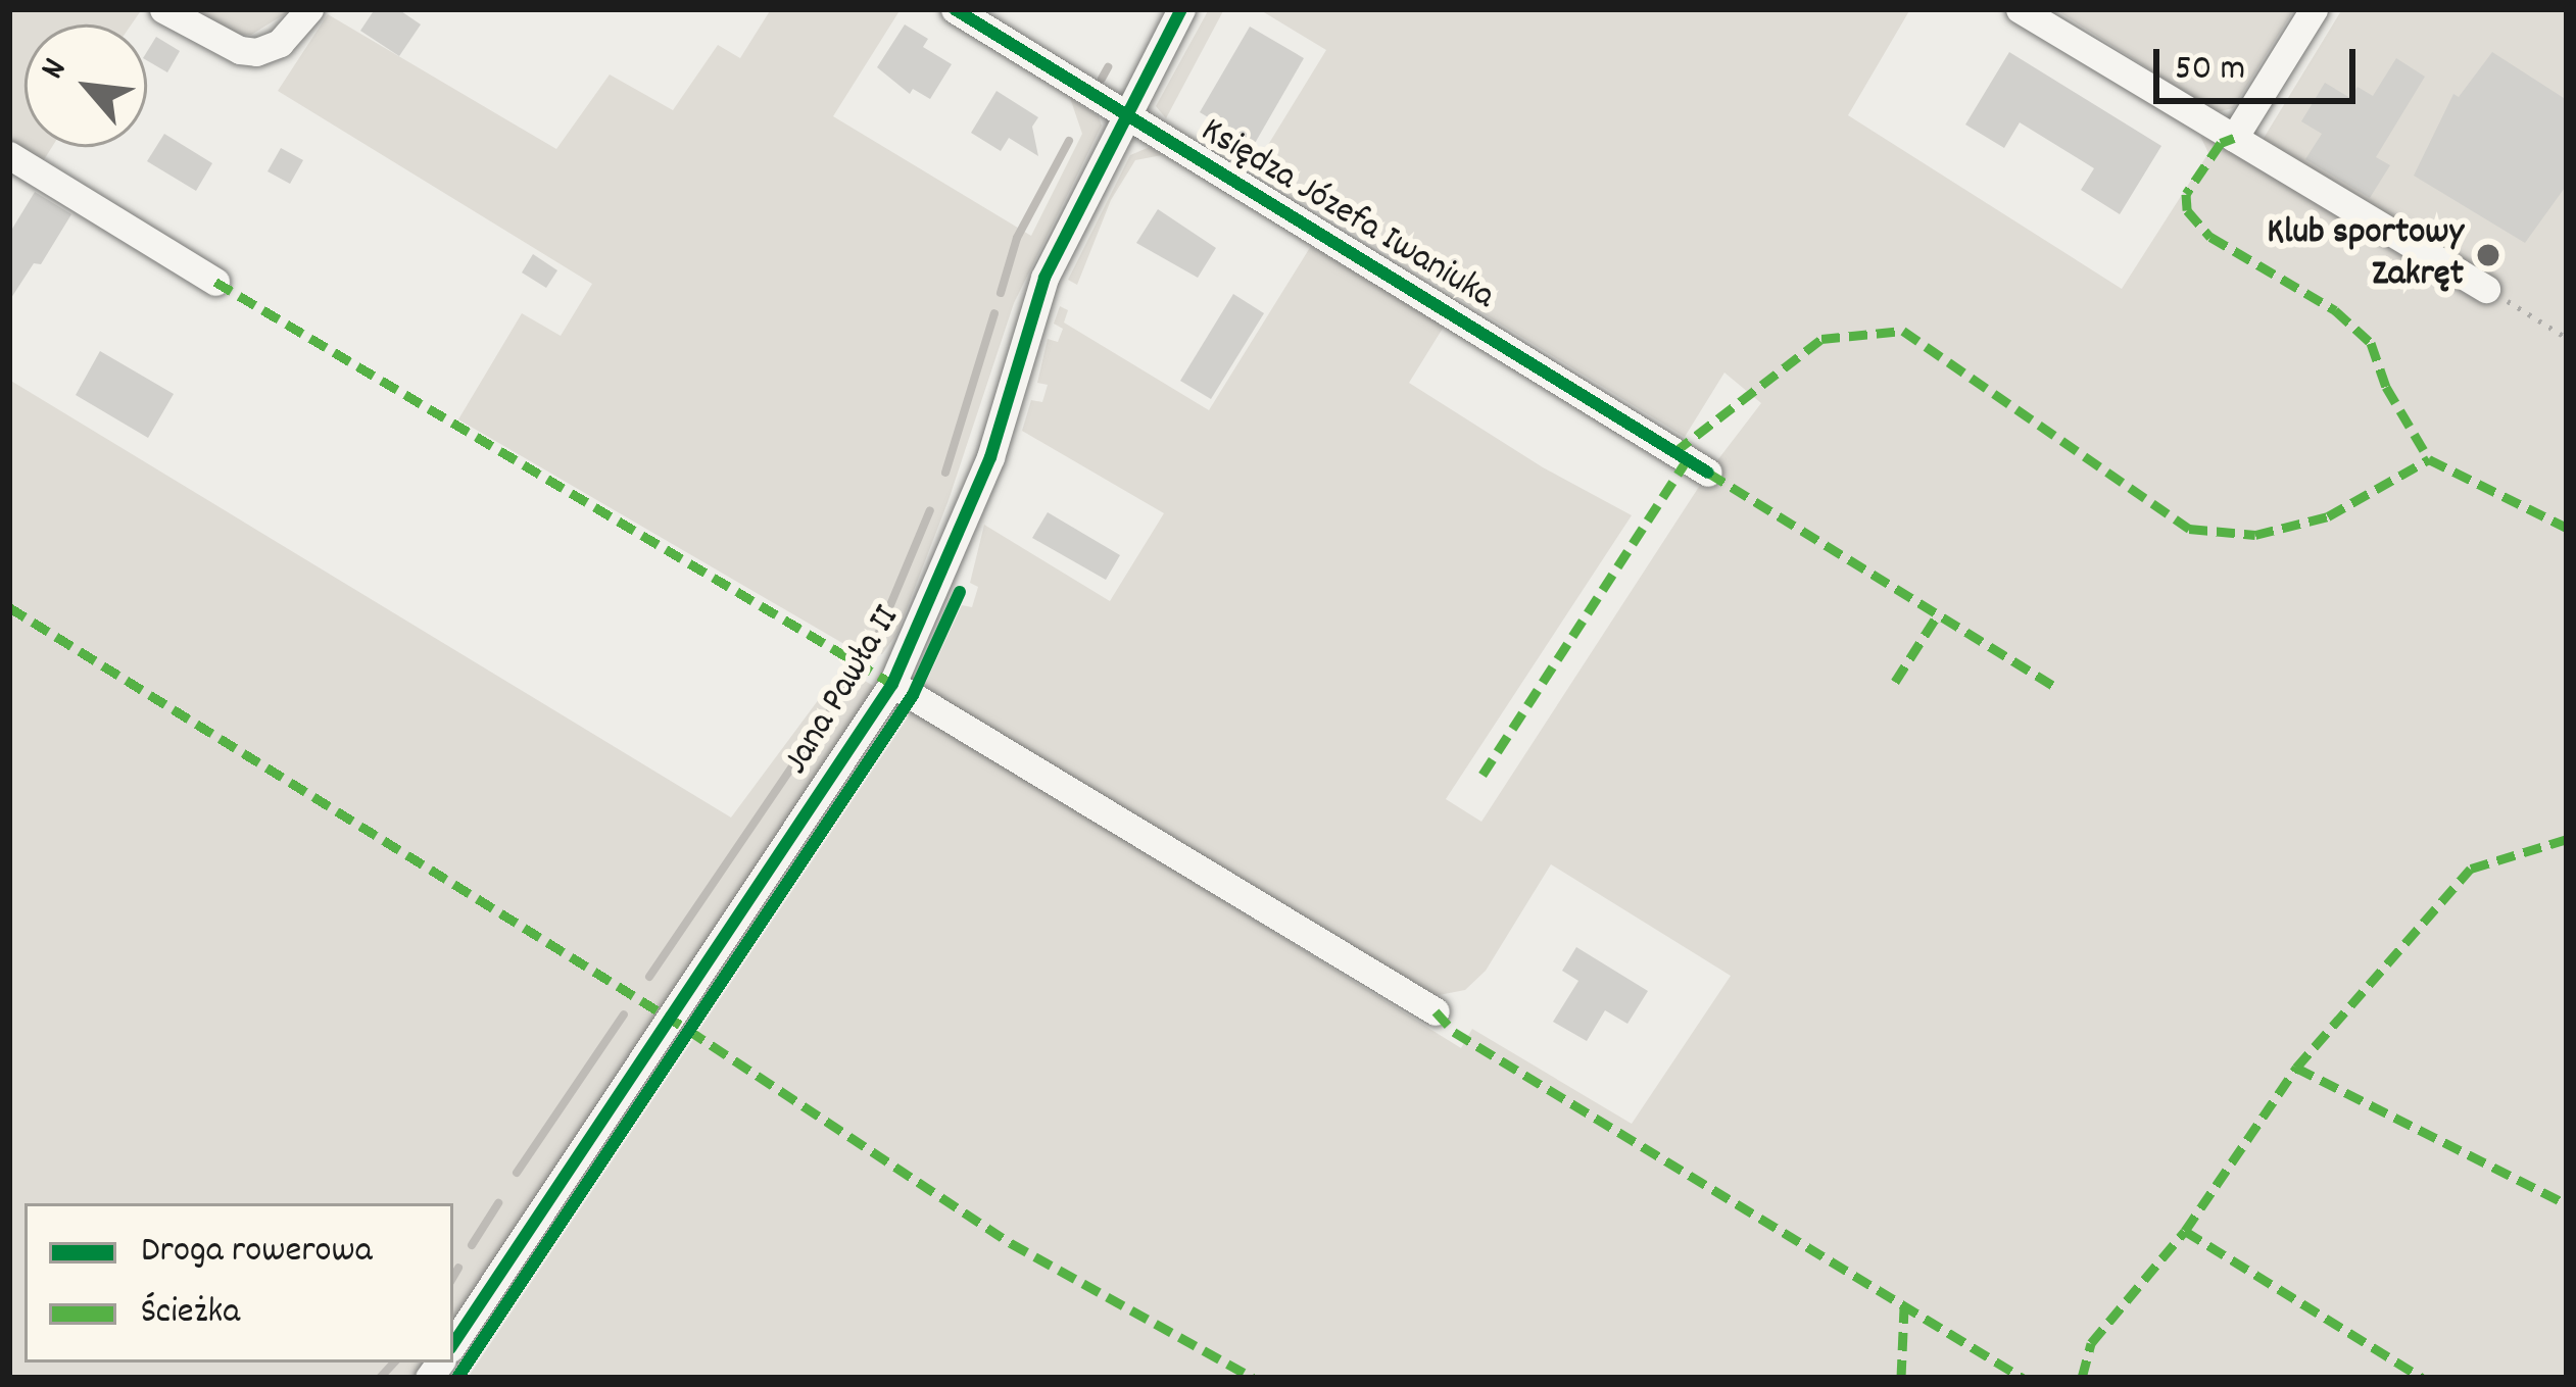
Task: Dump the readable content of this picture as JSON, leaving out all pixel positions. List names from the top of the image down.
{
  "streets": {
    "street": ["Księdza Józefa Iwaniuka", "Jana Pawła II"]
  },
  "crossings": [
    ["Księdza Józefa Iwaniuka", "Jana Pawła II"]
  ],
  "places": ["Klub sportowy Zakręt"],
  "legend": ["Droga rowerowa", "Ścieżka"],
  "scale_bar": "50 m",
  "north": "top left"
}
